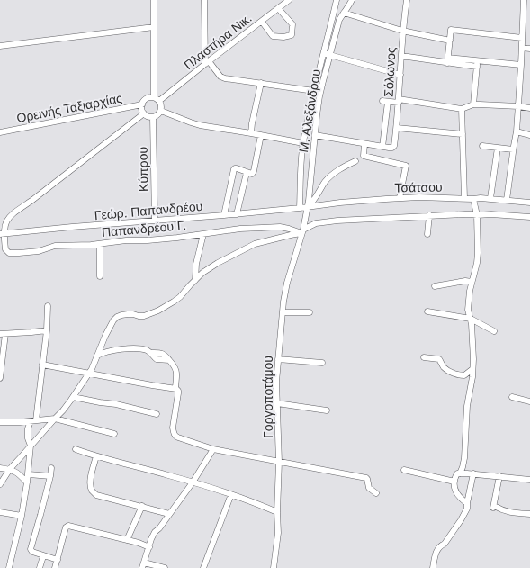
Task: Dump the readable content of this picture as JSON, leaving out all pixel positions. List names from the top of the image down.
{
  "streets": {
    "street": [
      "Πλαστήρα Νικ.",
      "Σόλωνος",
      "Ορεινής Ταξιαρχίας",
      "Μ. Αλεξάνδρου",
      "Κύπρου",
      "Τσάτσου",
      "Γεώρ. Παπανδρέου",
      "Παπανδρέου Γ.",
      "Γοργοποτάμου"
    ]
  },
  "crossings": [
    ["Πλαστήρα Νικ.", "Ορεινής Ταξιαρχίας"],
    ["Πλαστήρα Νικ.", "Κύπρου"],
    ["Ορεινής Ταξιαρχίας", "Κύπρου"],
    ["Μ. Αλεξάνδρου", "Τσάτσου"],
    ["Μ. Αλεξάνδρου", "Γεώρ. Παπανδρέου"],
    ["Μ. Αλεξάνδρου", "Γοργοποτάμου"],
    ["Κύπρου", "Γεώρ. Παπανδρέου"],
    ["Τσάτσου", "Γεώρ. Παπανδρέου"],
    ["Τσάτσου", "Γοργοποτάμου"],
    ["Παπανδρέου Γ.", "Γοργοποτάμου"]
  ]
}
